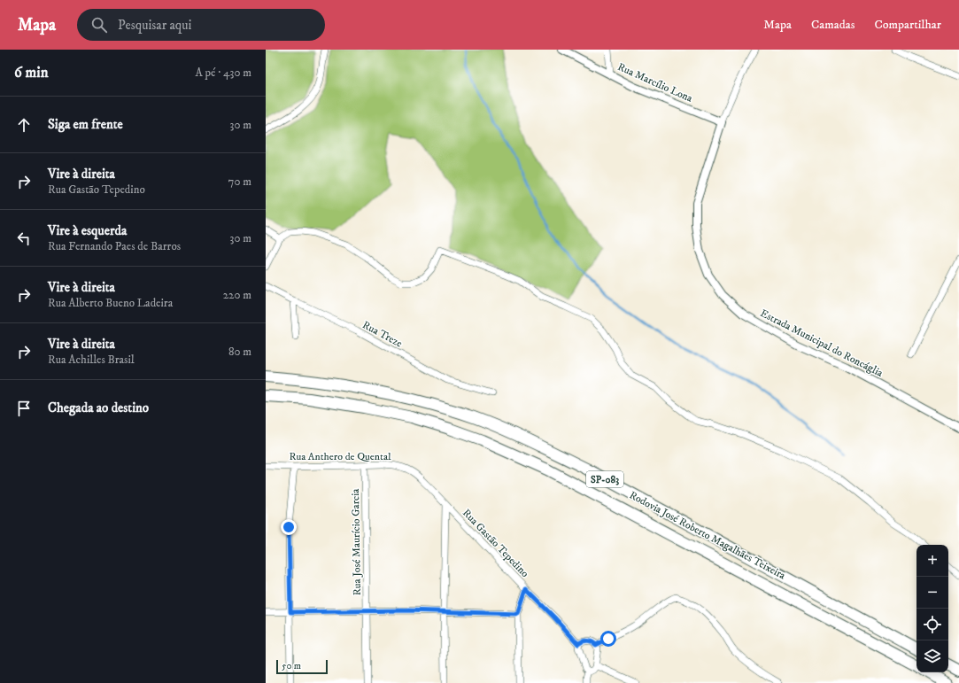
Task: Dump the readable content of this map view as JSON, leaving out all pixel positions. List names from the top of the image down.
{
  "streets": {
    "highway": ["SP-083", "Rodovia José Roberto Magalhães Teixeira"],
    "street": [
      "Rua Marcílio Lona",
      "Rua Treze",
      "Estrada Municipal do Roncáglia",
      "Rua Anthero de Quental",
      "Rua José Maurício Garcia",
      "Rua Gastão Tepedino"
    ]
  },
  "crossings": [
    ["Rua Marcílio Lona", "Estrada Municipal do Roncáglia"],
    ["Rua Anthero de Quental", "Rua José Maurício Garcia"],
    ["Rua Anthero de Quental", "Rua Gastão Tepedino"]
  ],
  "scale_bar": "50 m",
  "page": {
    "header": "Mapa",
    "search": "Pesquisar aqui",
    "nav": ["Mapa", "Camadas", "Compartilhar"],
    "heading": ["6 min", "A pé · 430 m"],
    "list": [
      ["Siga em frente", "30 m"],
      ["Vire à direita", "Rua Gastão Tepedino", "70 m"],
      ["Vire à esquerda", "Rua Fernando Paes de Barros", "30 m"],
      ["Vire à direita", "Rua Alberto Bueno Ladeira", "220 m"],
      ["Vire à direita", "Rua Achilles Brasil", "80 m"],
      "Chegada ao destino"
    ],
    "map_buttons": ["+", "−"],
    "scale": "50 m"
  }
}
